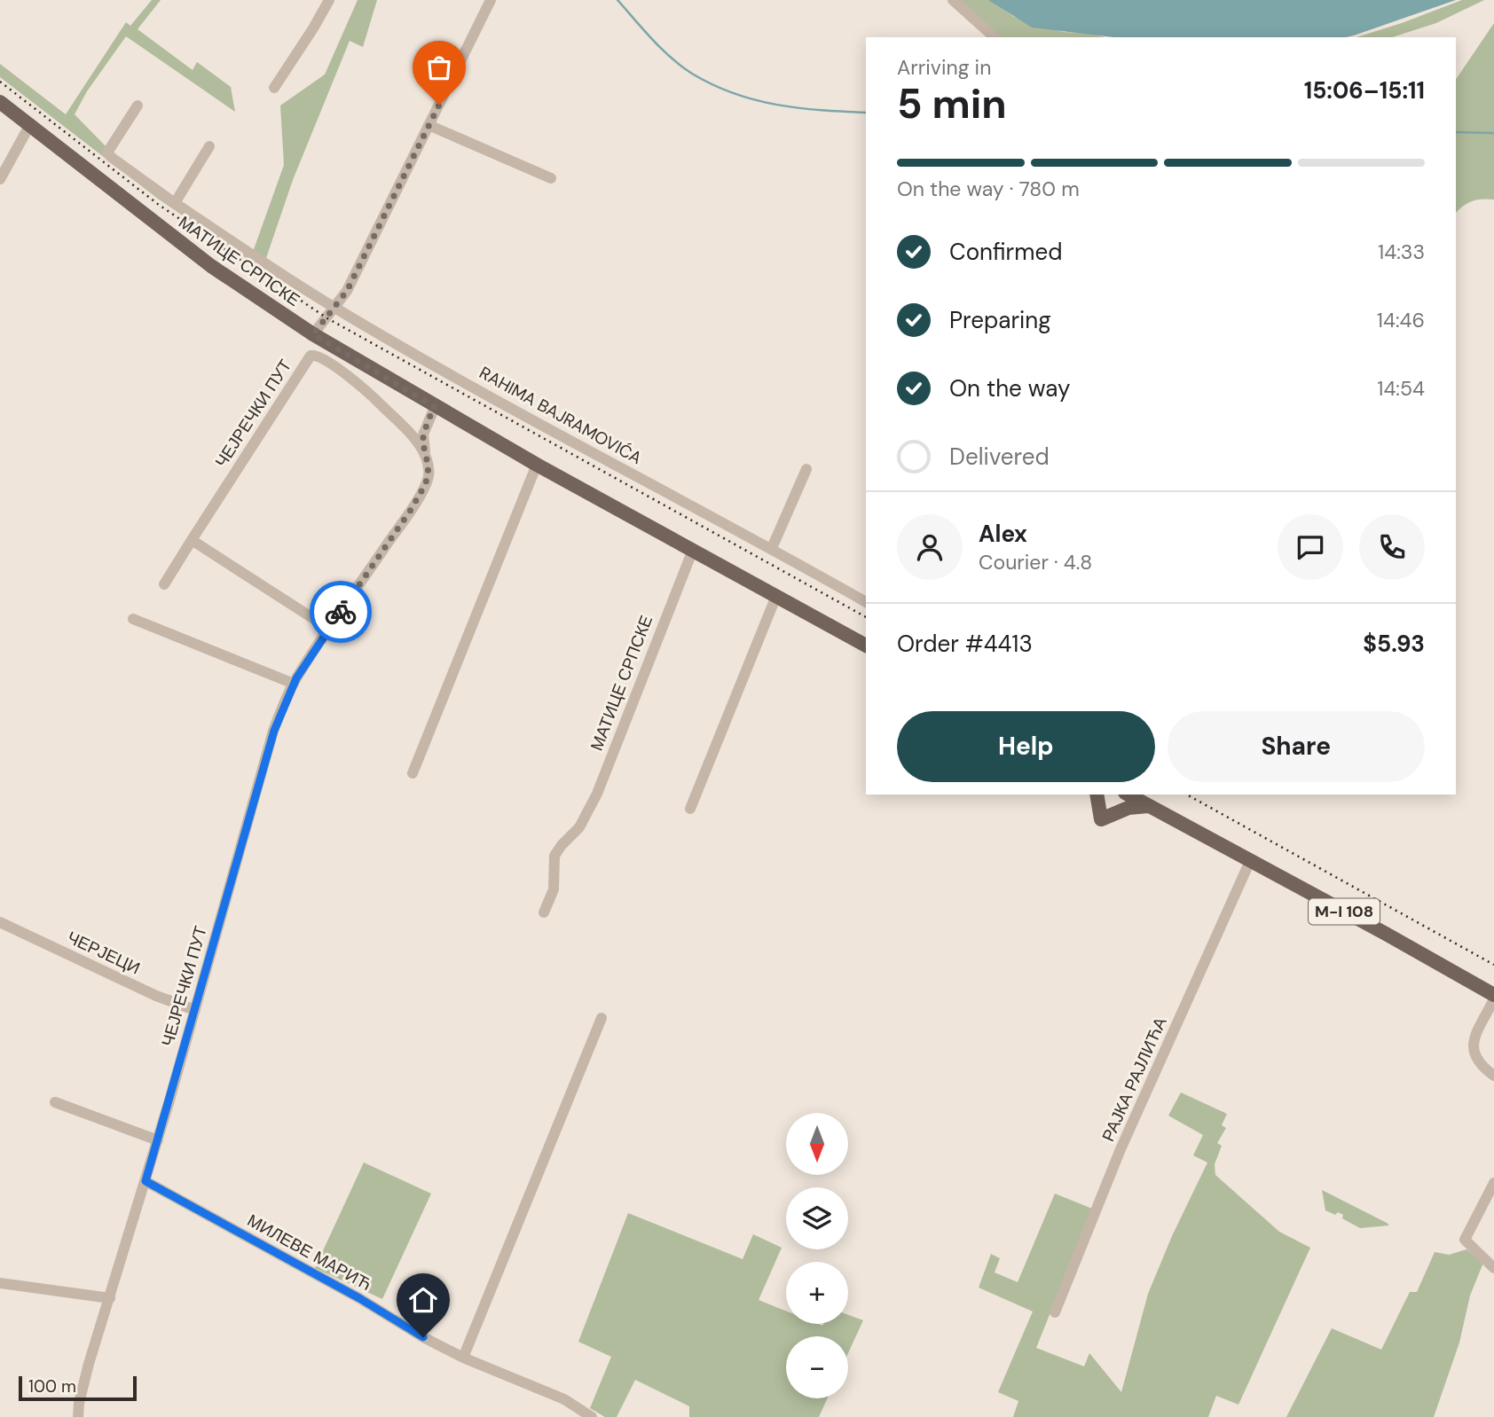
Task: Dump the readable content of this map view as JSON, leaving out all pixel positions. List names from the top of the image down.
{
  "streets": {
    "main road": ["МАТИЦЕ СРПСКЕ", "M-I 108"],
    "street": [
      "ЧЕЈРЕЧКИ ПУТ",
      "RAHIMA BAJRAMOVIĆA",
      "ЧЕРЈЕЦИ",
      "РАЈКА РАЈЛИЋА",
      "МИЛЕВЕ МAРИЋ"
    ]
  },
  "crossings": [
    ["ЧЕЈРЕЧКИ ПУТ", "ЧЕРЈЕЦИ"],
    ["ЧЕЈРЕЧКИ ПУТ", "МИЛЕВЕ МAРИЋ"],
    ["M-I 108", "РАЈКА РАЈЛИЋА"]
  ],
  "scale_bar": "100 m",
  "north": "bottom",
  "page": {
    "heading": ["5 min", "Arriving in", "15:06–15:11"],
    "panel": [
      "Alex",
      "Courier · 4.8",
      "Order #4413",
      "$5.93"
    ],
    "bar": "On the way · 780 m",
    "list": [
      ["Confirmed", "14:33"],
      ["Preparing", "14:46"],
      ["On the way", "14:54"],
      "Delivered"
    ],
    "buttons": ["Help", "Share"],
    "map_buttons": ["+", "−"],
    "scale": "100 m"
  }
}
